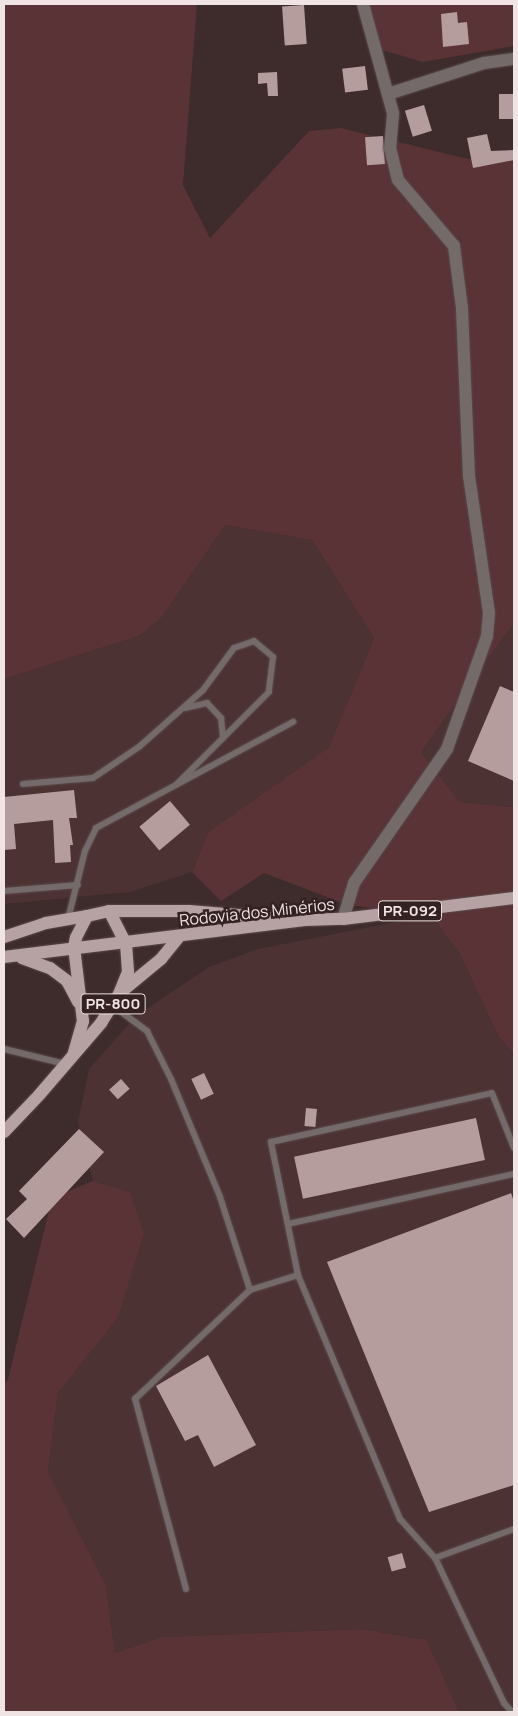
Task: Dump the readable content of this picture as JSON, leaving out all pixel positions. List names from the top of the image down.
{
  "streets": {
    "main road": ["PR-092", "Rodovia dos Minérios", "PR-800"]
  },
  "crossings": [
    ["Rodovia dos Minérios", "PR-800"]
  ]
}
